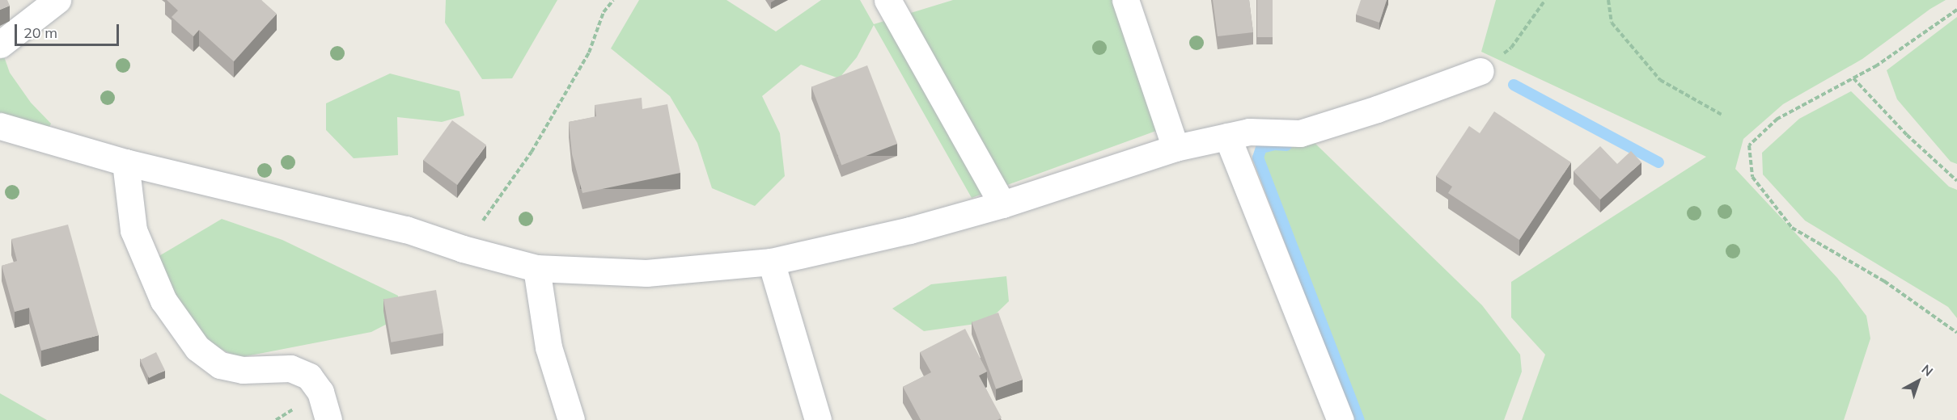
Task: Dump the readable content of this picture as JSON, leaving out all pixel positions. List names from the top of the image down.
{
  "scale_bar": "20 m",
  "north": "top right"
}
